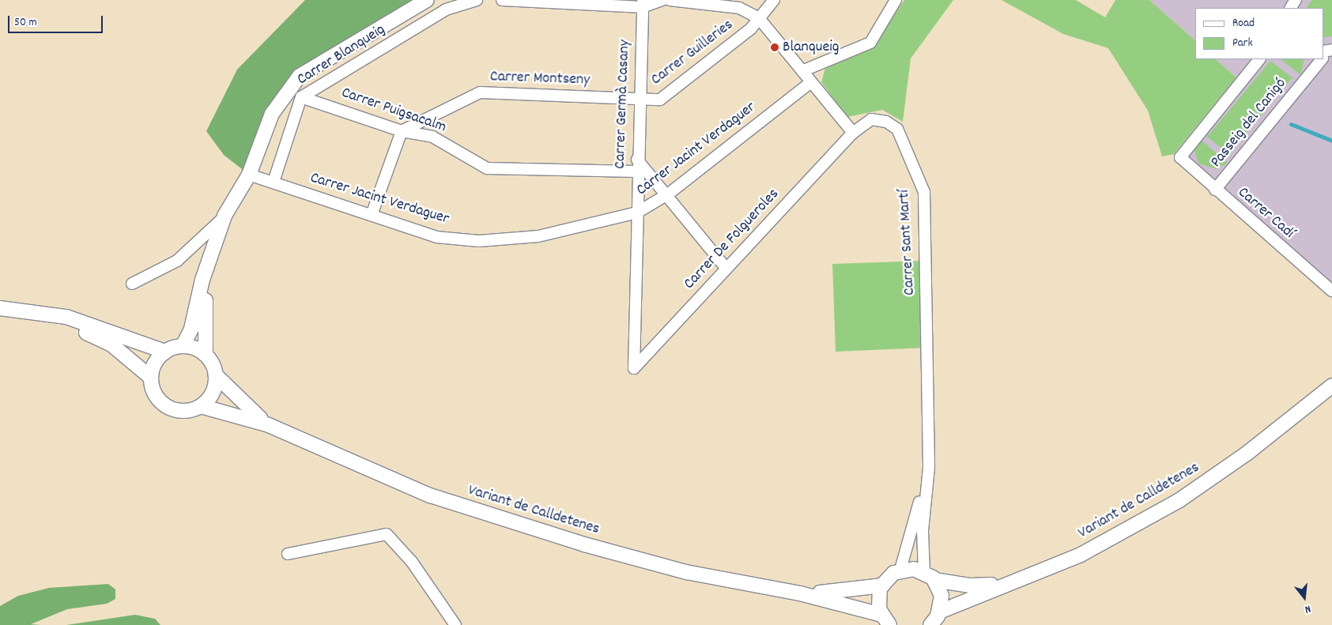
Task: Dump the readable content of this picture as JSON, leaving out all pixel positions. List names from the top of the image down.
{
  "streets": {
    "street": [
      "Carrer Guilleries",
      "Carrer Blanqueig",
      "Carrer Montseny",
      "Carrer Germà Casany",
      "Carrer Puigsacalm",
      "Passeig del Canigó",
      "Carrer Jacint Verdaguer",
      "Carrer Cadí",
      "Carrer De Folgueroles",
      "Carrer Sant Martí",
      "Variant de Calldetenes"
    ]
  },
  "crossings": [
    ["Carrer Guilleries", "Carrer Montseny"],
    ["Carrer Guilleries", "Carrer Germà Casany"],
    ["Carrer Blanqueig", "Carrer Puigsacalm"],
    ["Carrer Blanqueig", "Carrer Jacint Verdaguer"],
    ["Carrer Montseny", "Carrer Germà Casany"],
    ["Carrer Montseny", "Carrer Puigsacalm"],
    ["Carrer Germà Casany", "Carrer Puigsacalm"],
    ["Carrer Germà Casany", "Carrer Jacint Verdaguer"],
    ["Carrer Germà Casany", "Carrer De Folgueroles"],
    ["Passeig del Canigó", "Carrer Cadí"],
    ["Carrer Jacint Verdaguer", "Variant de Calldetenes"],
    ["Carrer De Folgueroles", "Carrer Sant Martí"]
  ],
  "places": ["Blanqueig"],
  "legend": ["Road", "Park"],
  "scale_bar": "50 m",
  "north": "bottom"
}
